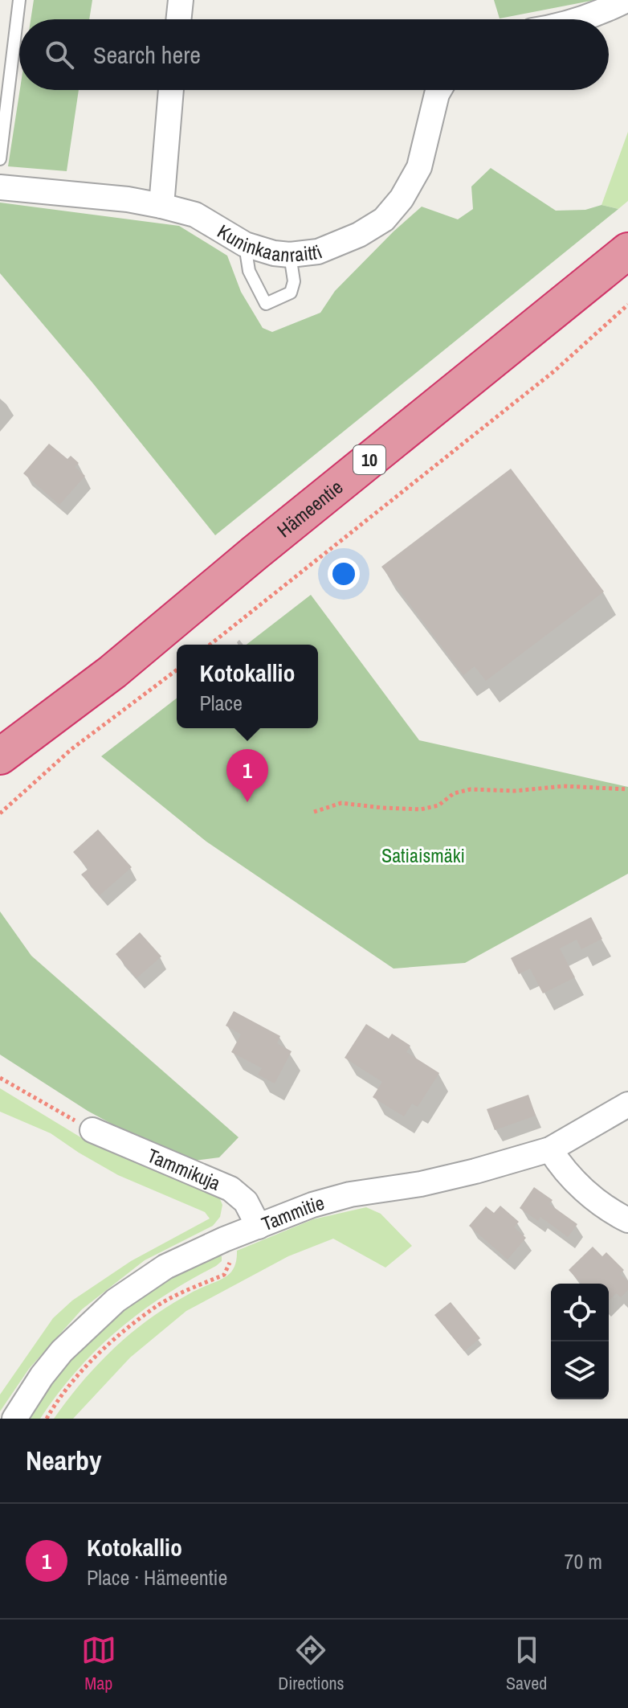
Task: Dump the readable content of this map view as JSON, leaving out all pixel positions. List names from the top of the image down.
{
  "streets": {
    "highway": ["10", "Hämeentie"],
    "street": ["Kuninkaanraitti", "Tammikuja", "Tammitie"]
  },
  "crossings": [
    ["Tammikuja", "Tammitie"]
  ],
  "parks": ["Satiaismäki"],
  "page": {
    "search": "Search here",
    "popup": ["Kotokallio", "Place"],
    "pins": "1",
    "heading": "Nearby",
    "list": [
      {
        "mark": "1",
        "name": "Kotokallio",
        "note": "Place · Hämeentie",
        "value": "70 m"
      }
    ],
    "nav": ["Map", "Directions", "Saved"]
  }
}
